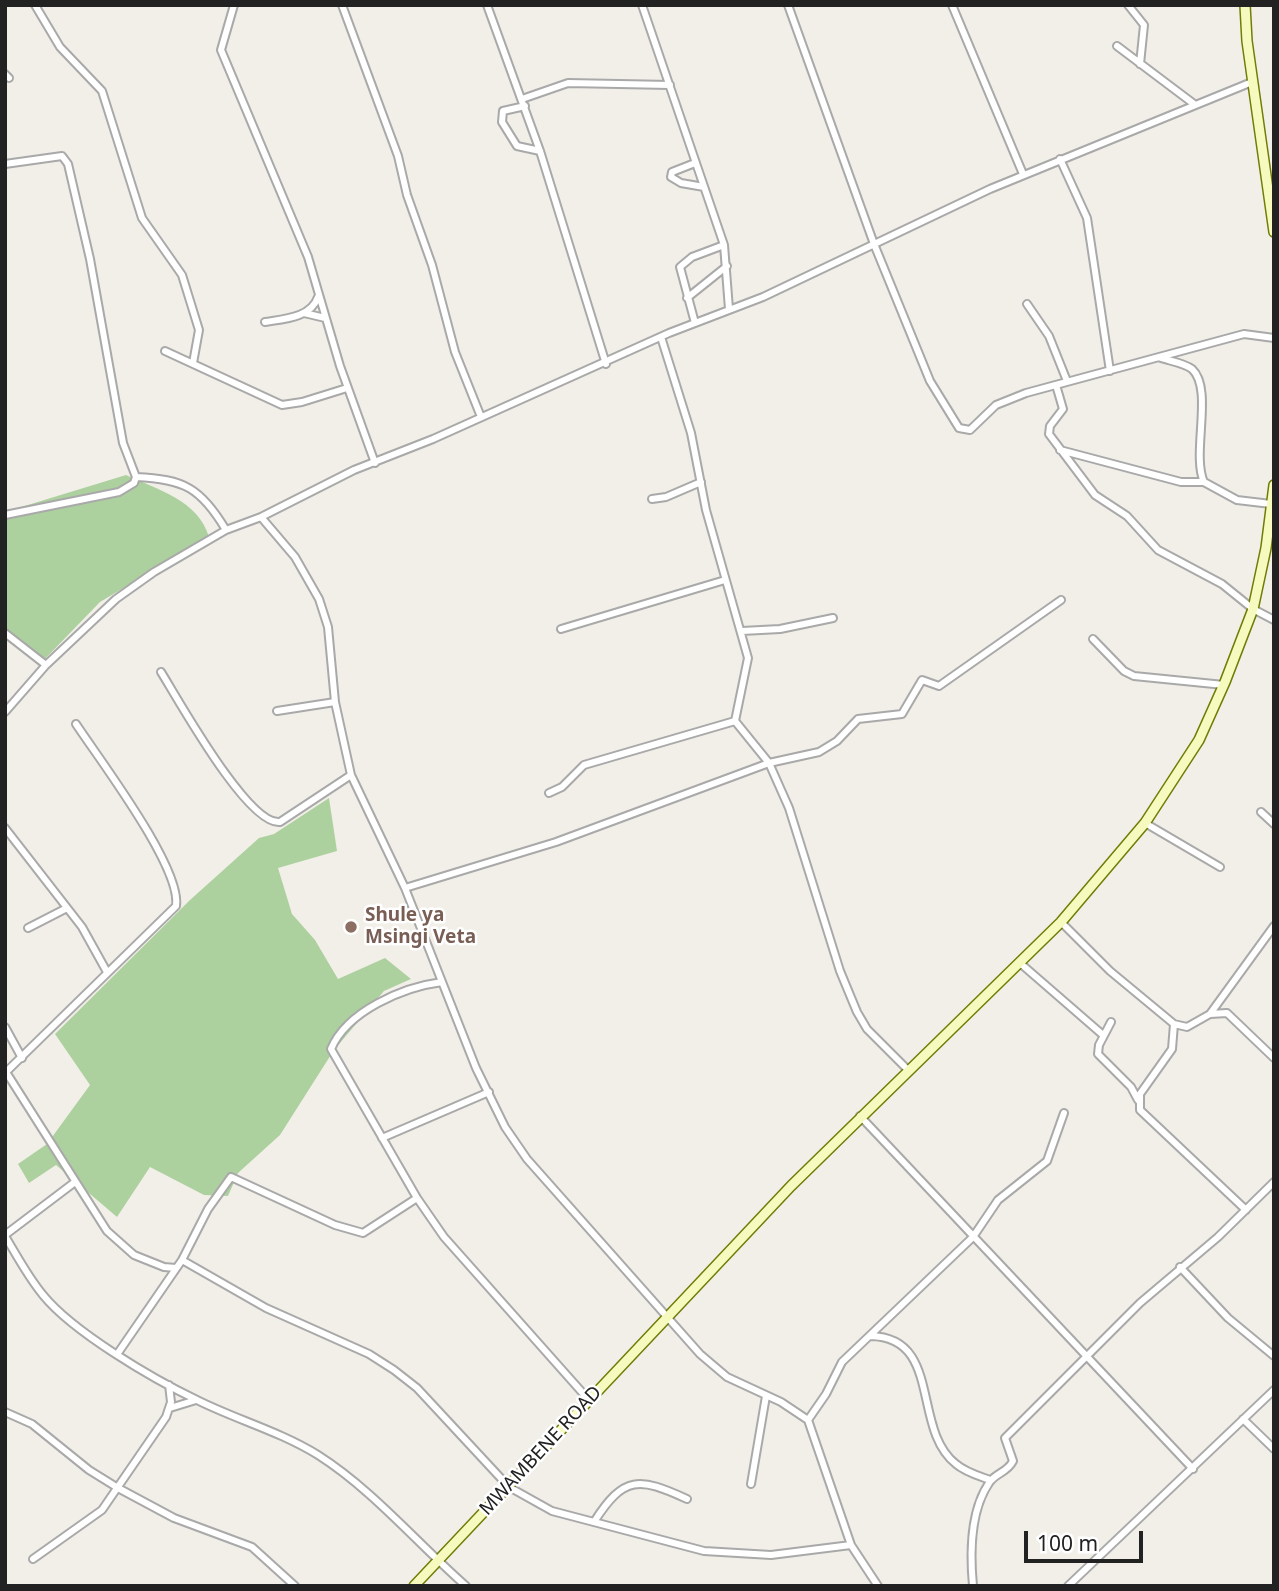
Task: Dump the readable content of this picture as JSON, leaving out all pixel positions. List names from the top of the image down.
{
  "streets": {
    "street": ["MWAMBENE ROAD"]
  },
  "places": ["Shule ya Msingi Veta"],
  "scale_bar": "100 m"
}
